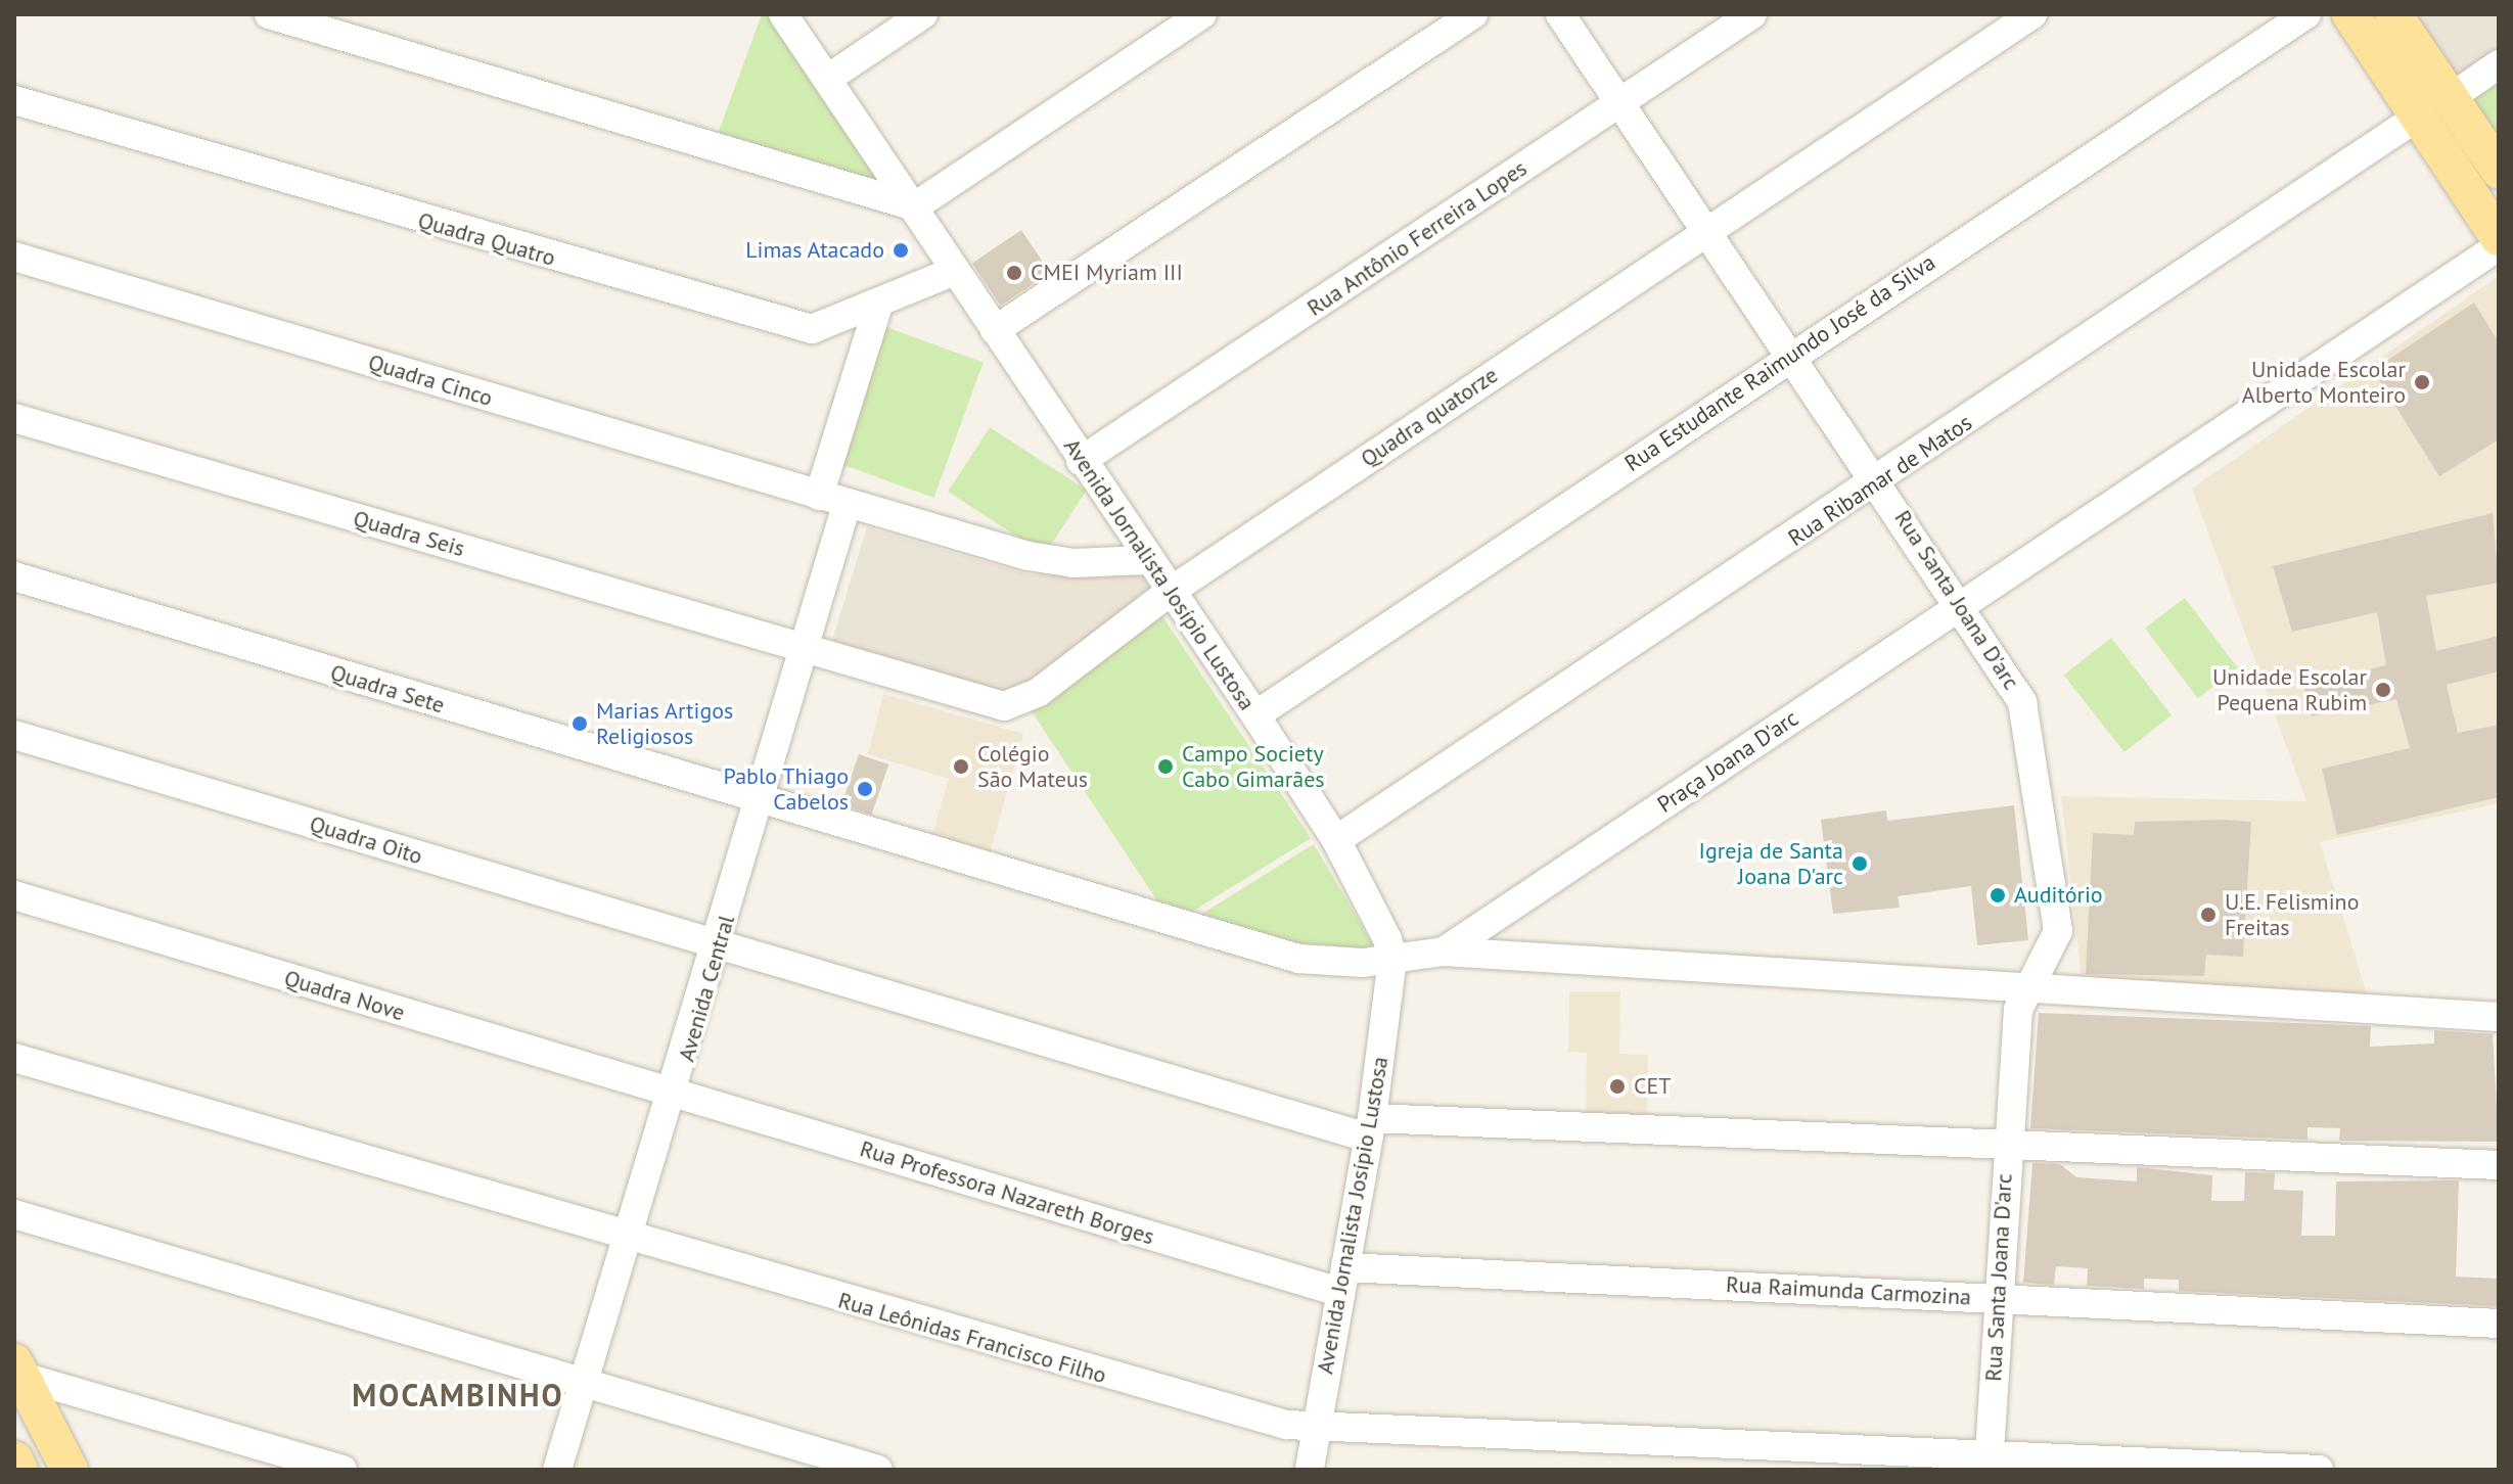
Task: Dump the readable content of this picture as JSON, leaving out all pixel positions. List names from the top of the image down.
{
  "streets": {
    "street": [
      "Rua Antônio Ferreira Lopes",
      "Quadra Quatro",
      "Rua Estudante Raimundo José da Silva",
      "Quadra Cinco",
      "Quadra quatorze",
      "Rua Ribamar de Matos",
      "Quadra Seis",
      "Avenida Jornalista Josípio Lustosa",
      "Rua Santa Joana D'arc",
      "Quadra Sete",
      "Praça Joana D'arc",
      "Quadra Oito",
      "Avenida Central",
      "Quadra Nove",
      "Rua Professora Nazareth Borges",
      "Rua Raimunda Carmozina",
      "Rua Leônidas Francisco Filho"
    ]
  },
  "crossings": [
    ["Rua Antônio Ferreira Lopes", "Avenida Jornalista Josípio Lustosa"],
    ["Rua Antônio Ferreira Lopes", "Rua Santa Joana D'arc"],
    ["Quadra Quatro", "Avenida Jornalista Josípio Lustosa"],
    ["Rua Estudante Raimundo José da Silva", "Avenida Jornalista Josípio Lustosa"],
    ["Rua Estudante Raimundo José da Silva", "Rua Santa Joana D'arc"],
    ["Quadra Cinco", "Avenida Central"],
    ["Quadra quatorze", "Quadra Seis"],
    ["Quadra quatorze", "Avenida Jornalista Josípio Lustosa"],
    ["Quadra quatorze", "Rua Santa Joana D'arc"],
    ["Quadra quatorze", "Avenida Central"],
    ["Rua Ribamar de Matos", "Avenida Jornalista Josípio Lustosa"],
    ["Rua Ribamar de Matos", "Rua Santa Joana D'arc"],
    ["Quadra Seis", "Avenida Central"],
    ["Avenida Jornalista Josípio Lustosa", "Quadra Sete"],
    ["Avenida Jornalista Josípio Lustosa", "Quadra Oito"],
    ["Avenida Jornalista Josípio Lustosa", "Rua Professora Nazareth Borges"],
    ["Avenida Jornalista Josípio Lustosa", "Rua Raimunda Carmozina"],
    ["Avenida Jornalista Josípio Lustosa", "Rua Leônidas Francisco Filho"],
    ["Rua Santa Joana D'arc", "Praça Joana D'arc"],
    ["Rua Santa Joana D'arc", "Quadra Oito"],
    ["Rua Santa Joana D'arc", "Rua Raimunda Carmozina"],
    ["Rua Santa Joana D'arc", "Rua Leônidas Francisco Filho"],
    ["Quadra Sete", "Praça Joana D'arc"],
    ["Quadra Sete", "Avenida Central"],
    ["Quadra Oito", "Avenida Central"],
    ["Avenida Central", "Quadra Nove"],
    ["Avenida Central", "Rua Professora Nazareth Borges"],
    ["Avenida Central", "Rua Leônidas Francisco Filho"],
    ["Quadra Nove", "Rua Professora Nazareth Borges"],
    ["Rua Professora Nazareth Borges", "Rua Raimunda Carmozina"]
  ],
  "districts": ["MOCAMBINHO"],
  "places": [
    "Limas Atacado",
    "CMEI Myriam III",
    "Unidade Escolar Alberto Monteiro",
    "Unidade Escolar Pequena Rubim",
    "Marias Artigos Religiosos",
    "Colégio São Mateus",
    "Campo Society Cabo Gimarães",
    "Pablo Thiago Cabelos",
    "Igreja de Santa Joana D'arc",
    "Auditório",
    "U.E. Felismino Freitas",
    "CET"
  ]
}
